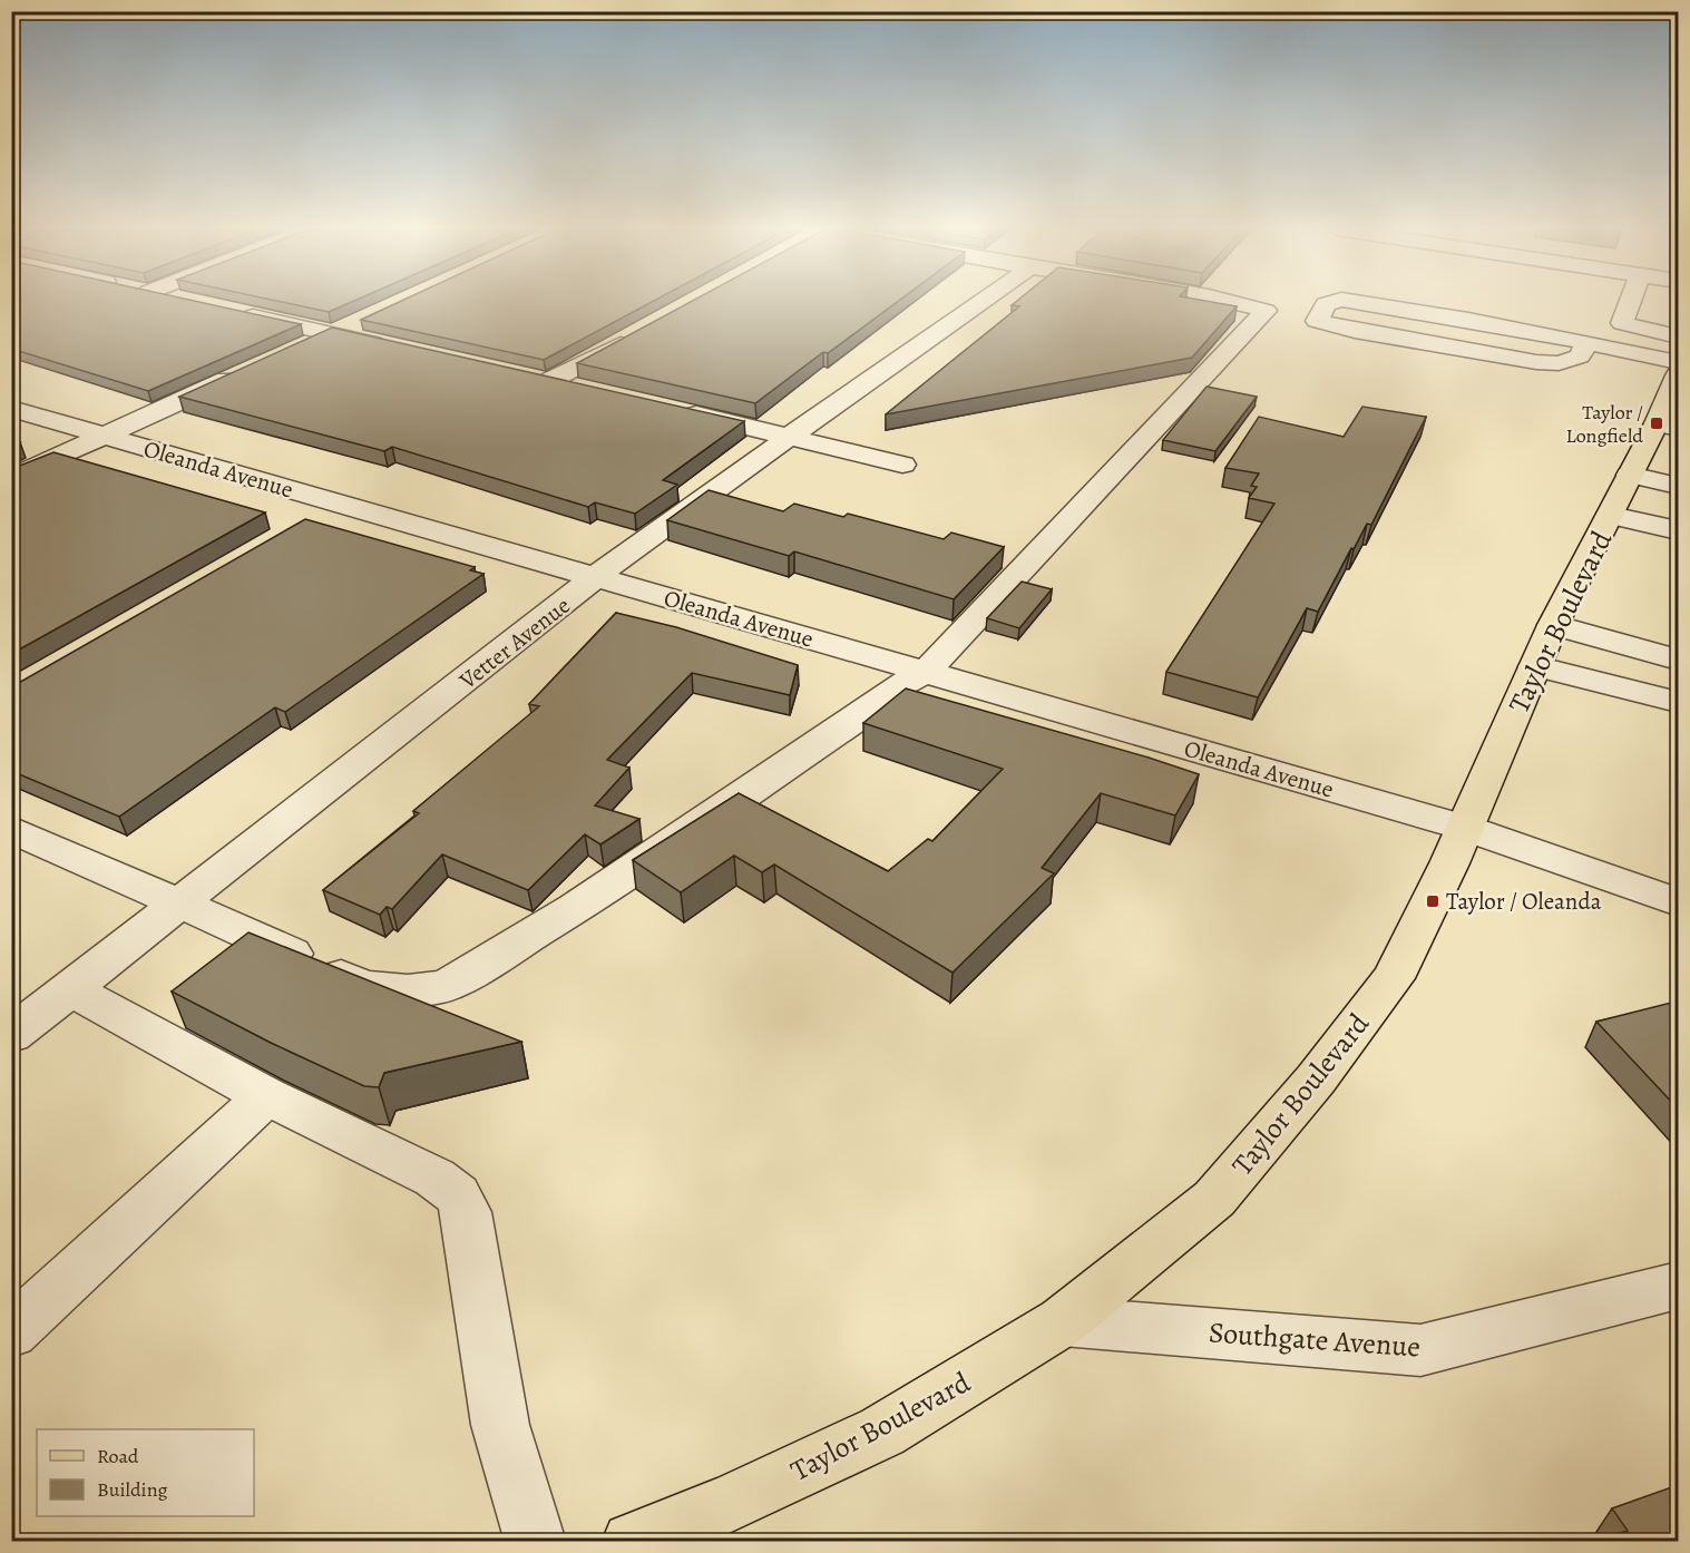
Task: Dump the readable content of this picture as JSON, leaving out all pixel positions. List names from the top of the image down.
{
  "streets": {
    "main road": ["Taylor Boulevard"],
    "street": ["Oleanda Avenue", "Vetter Avenue", "Southgate Avenue"]
  },
  "crossings": [
    ["Oleanda Avenue", "Taylor Boulevard"],
    ["Oleanda Avenue", "Vetter Avenue"],
    ["Taylor Boulevard", "Southgate Avenue"]
  ],
  "places": {
    "transit": ["Taylor / Longfield", "Taylor / Oleanda"]
  },
  "legend": ["Road", "Building"]
}
